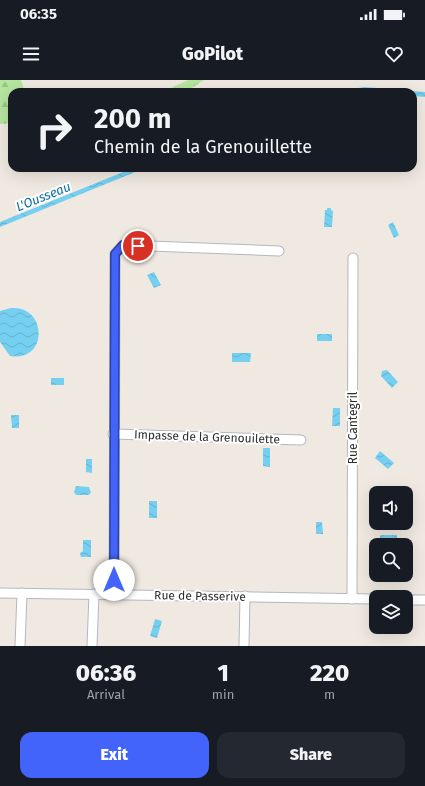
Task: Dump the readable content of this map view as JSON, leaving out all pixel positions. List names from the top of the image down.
{
  "streets": {
    "street": ["Rue Cantegril", "Impasse de la Grenouilette", "Rue de Passerive"]
  },
  "crossings": [
    ["Rue Cantegril", "Rue de Passerive"]
  ],
  "water": ["L'Ousseau"],
  "page": {
    "status": "06:35",
    "header": "GoPilot",
    "turn": ["200 m", "Chemin de la Grenouillette"],
    "eta": [
      "06:36",
      "Arrival",
      "1",
      "min",
      "220",
      "m"
    ],
    "buttons": ["Exit", "Share"]
  }
}
